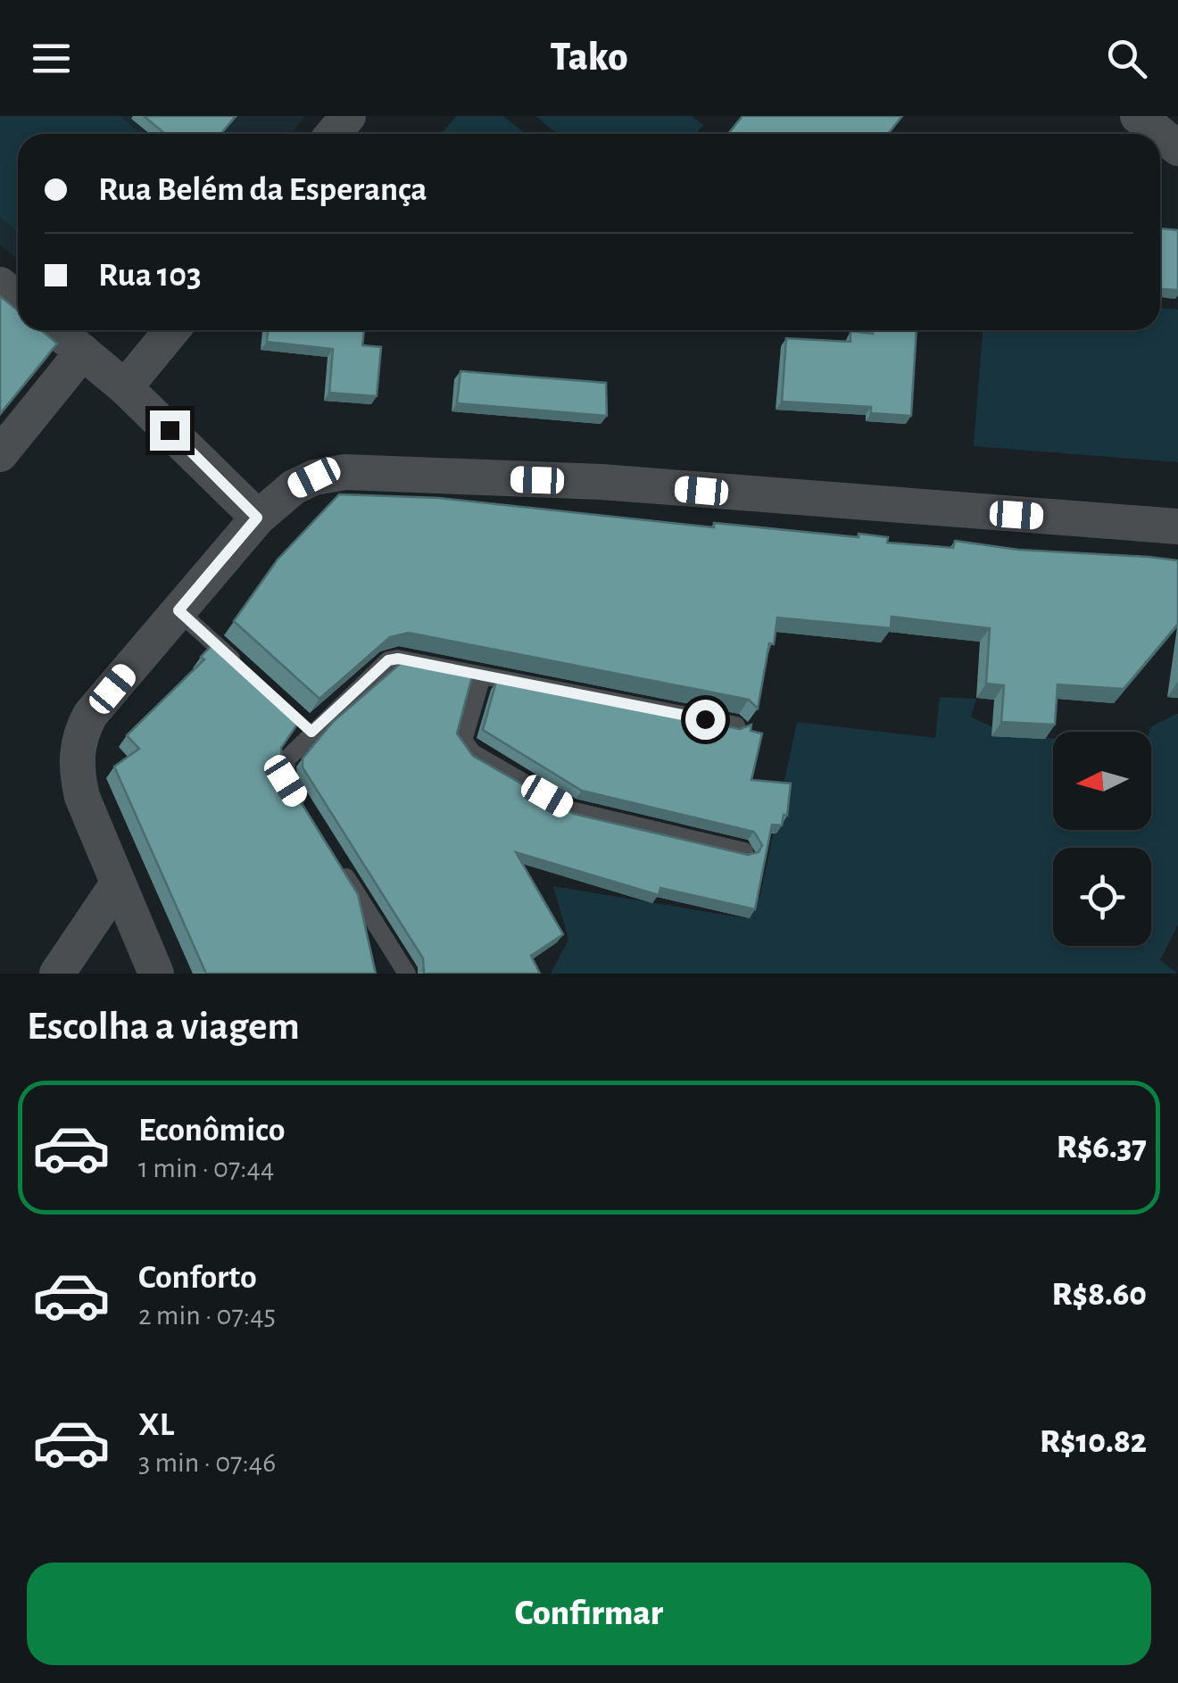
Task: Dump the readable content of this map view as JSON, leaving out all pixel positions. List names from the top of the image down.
{
  "north": "left",
  "page": {
    "header": "Tako",
    "banner": ["Rua Belém da Esperança", "Rua 103"],
    "heading": "Escolha a viagem",
    "list": [
      {
        "name": "Econômico",
        "note": "1 min · 07:44",
        "value": "R$6.37"
      },
      {
        "name": "Conforto",
        "note": "2 min · 07:45",
        "value": "R$8.60"
      },
      {
        "name": "XL",
        "note": "3 min · 07:46",
        "value": "R$10.82"
      }
    ],
    "buttons": "Confirmar"
  }
}
